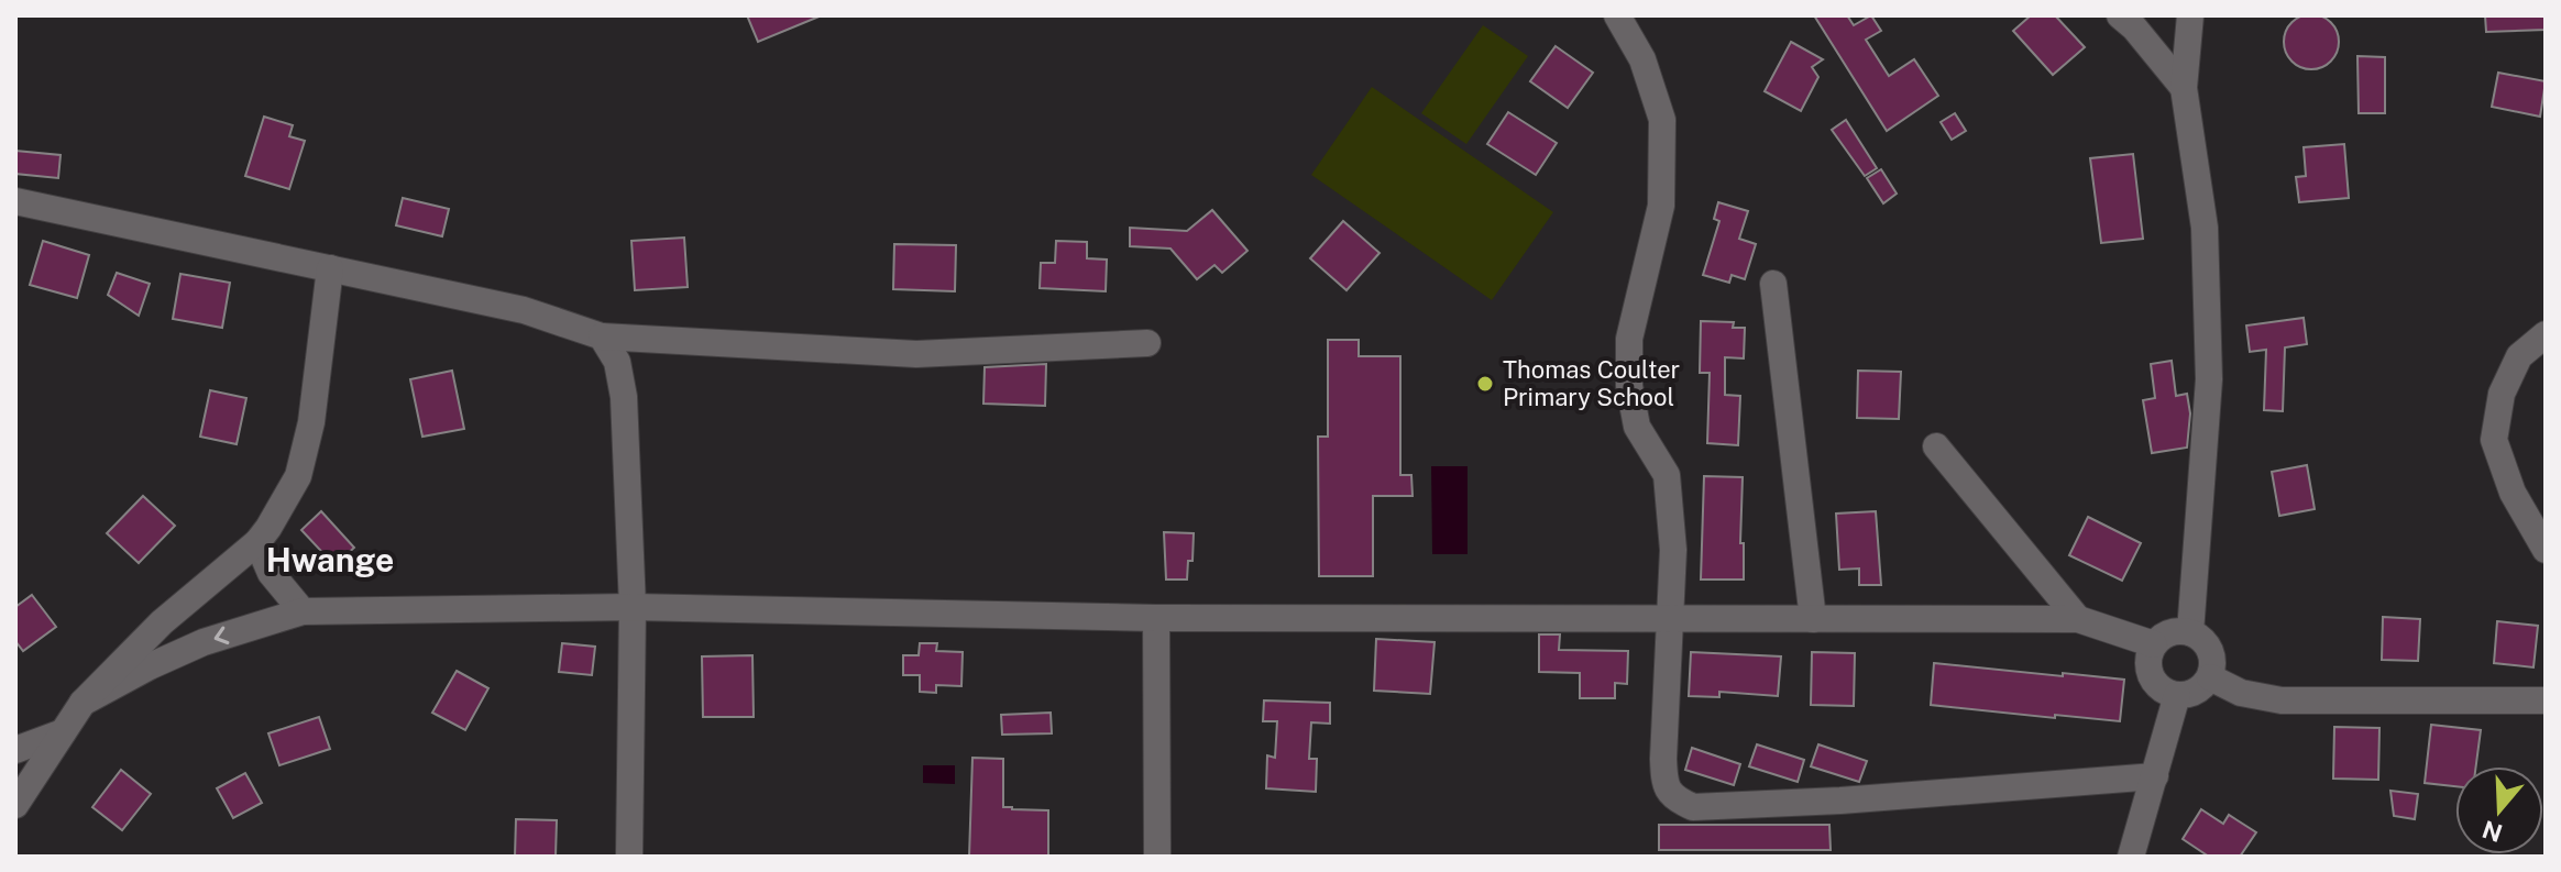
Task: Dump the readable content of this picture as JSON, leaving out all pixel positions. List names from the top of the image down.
{
  "districts": ["Hwange"],
  "places": ["Thomas Coulter Primary School"],
  "north": "bottom"
}
